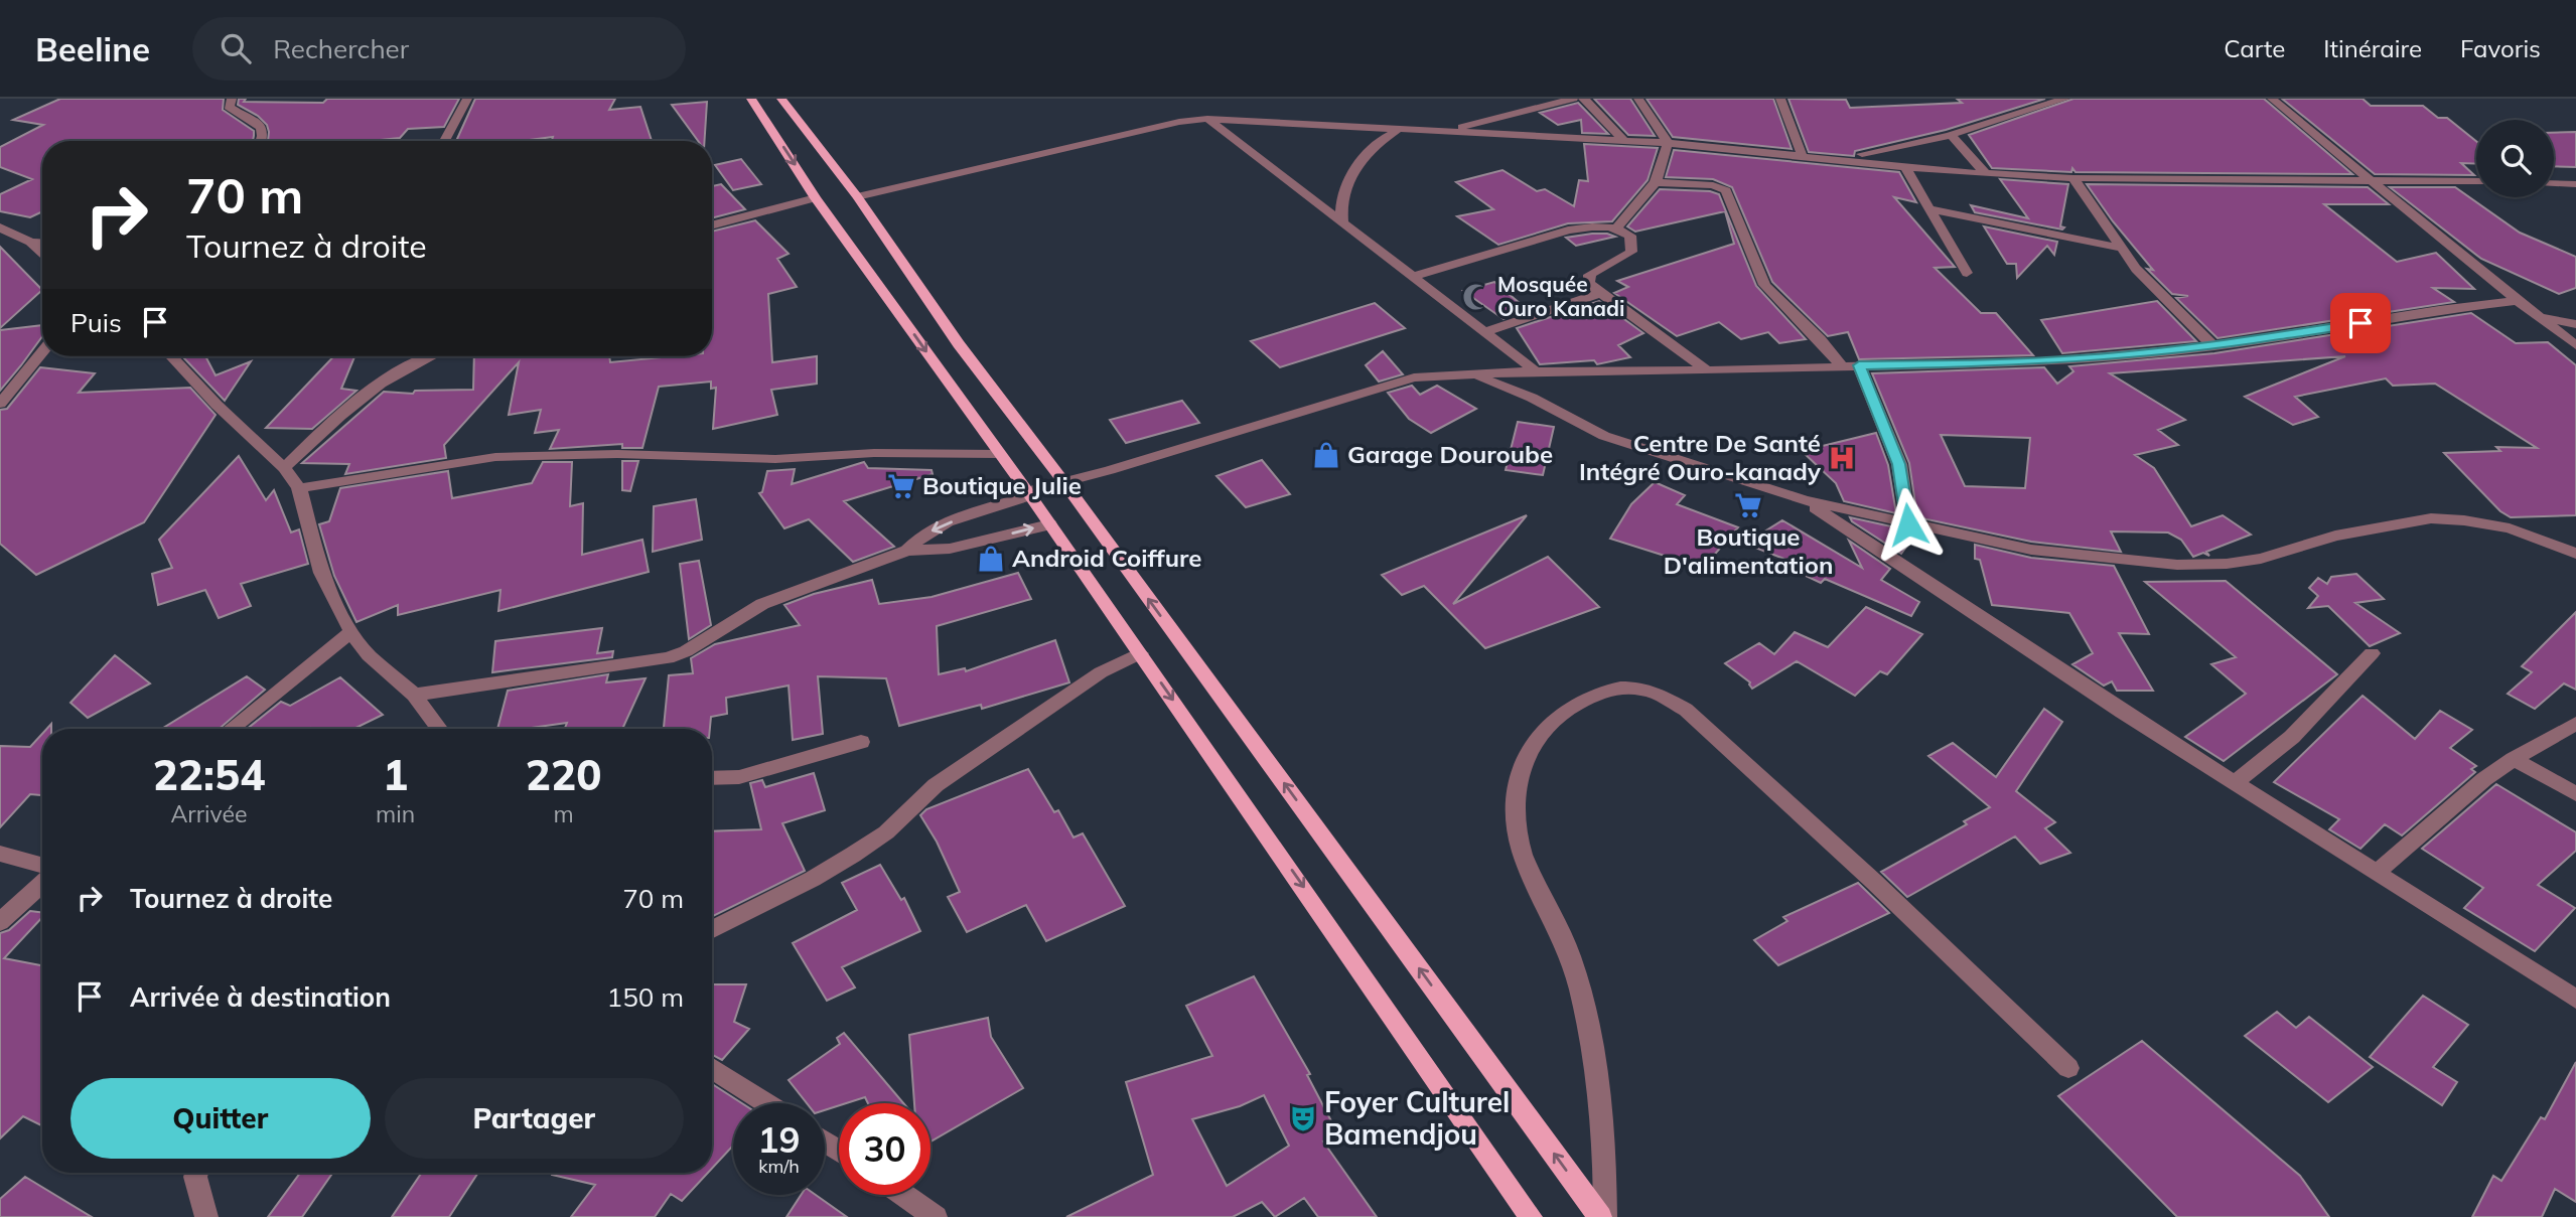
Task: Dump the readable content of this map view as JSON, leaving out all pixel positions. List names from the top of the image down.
{
  "places": {
    "mosque": ["Mosquée Ouro Kanadi"],
    "shop": ["Garage Douroube", "Android Coiffure"],
    "hospital": ["Centre De Santé Intégré Ouro-kanady"],
    "supermarket": ["Boutique Julie", "Boutique D'alimentation"],
    "theatre": ["Foyer Culturel Bamendjou"]
  },
  "page": {
    "header": "Beeline",
    "search": "Rechercher",
    "nav": ["Carte", "Itinéraire", "Favoris"],
    "turn": ["70 m", "Tournez à droite"],
    "then": "Puis",
    "eta": [
      "22:54",
      "Arrivée",
      "1",
      "min",
      "220",
      "m"
    ],
    "list": [
      {
        "name": "Tournez à droite",
        "value": "70 m"
      },
      {
        "name": "Arrivée à destination",
        "value": "150 m"
      }
    ],
    "buttons": ["Quitter", "Partager"],
    "speed": "19 km/h",
    "limit": "30"
  }
}
